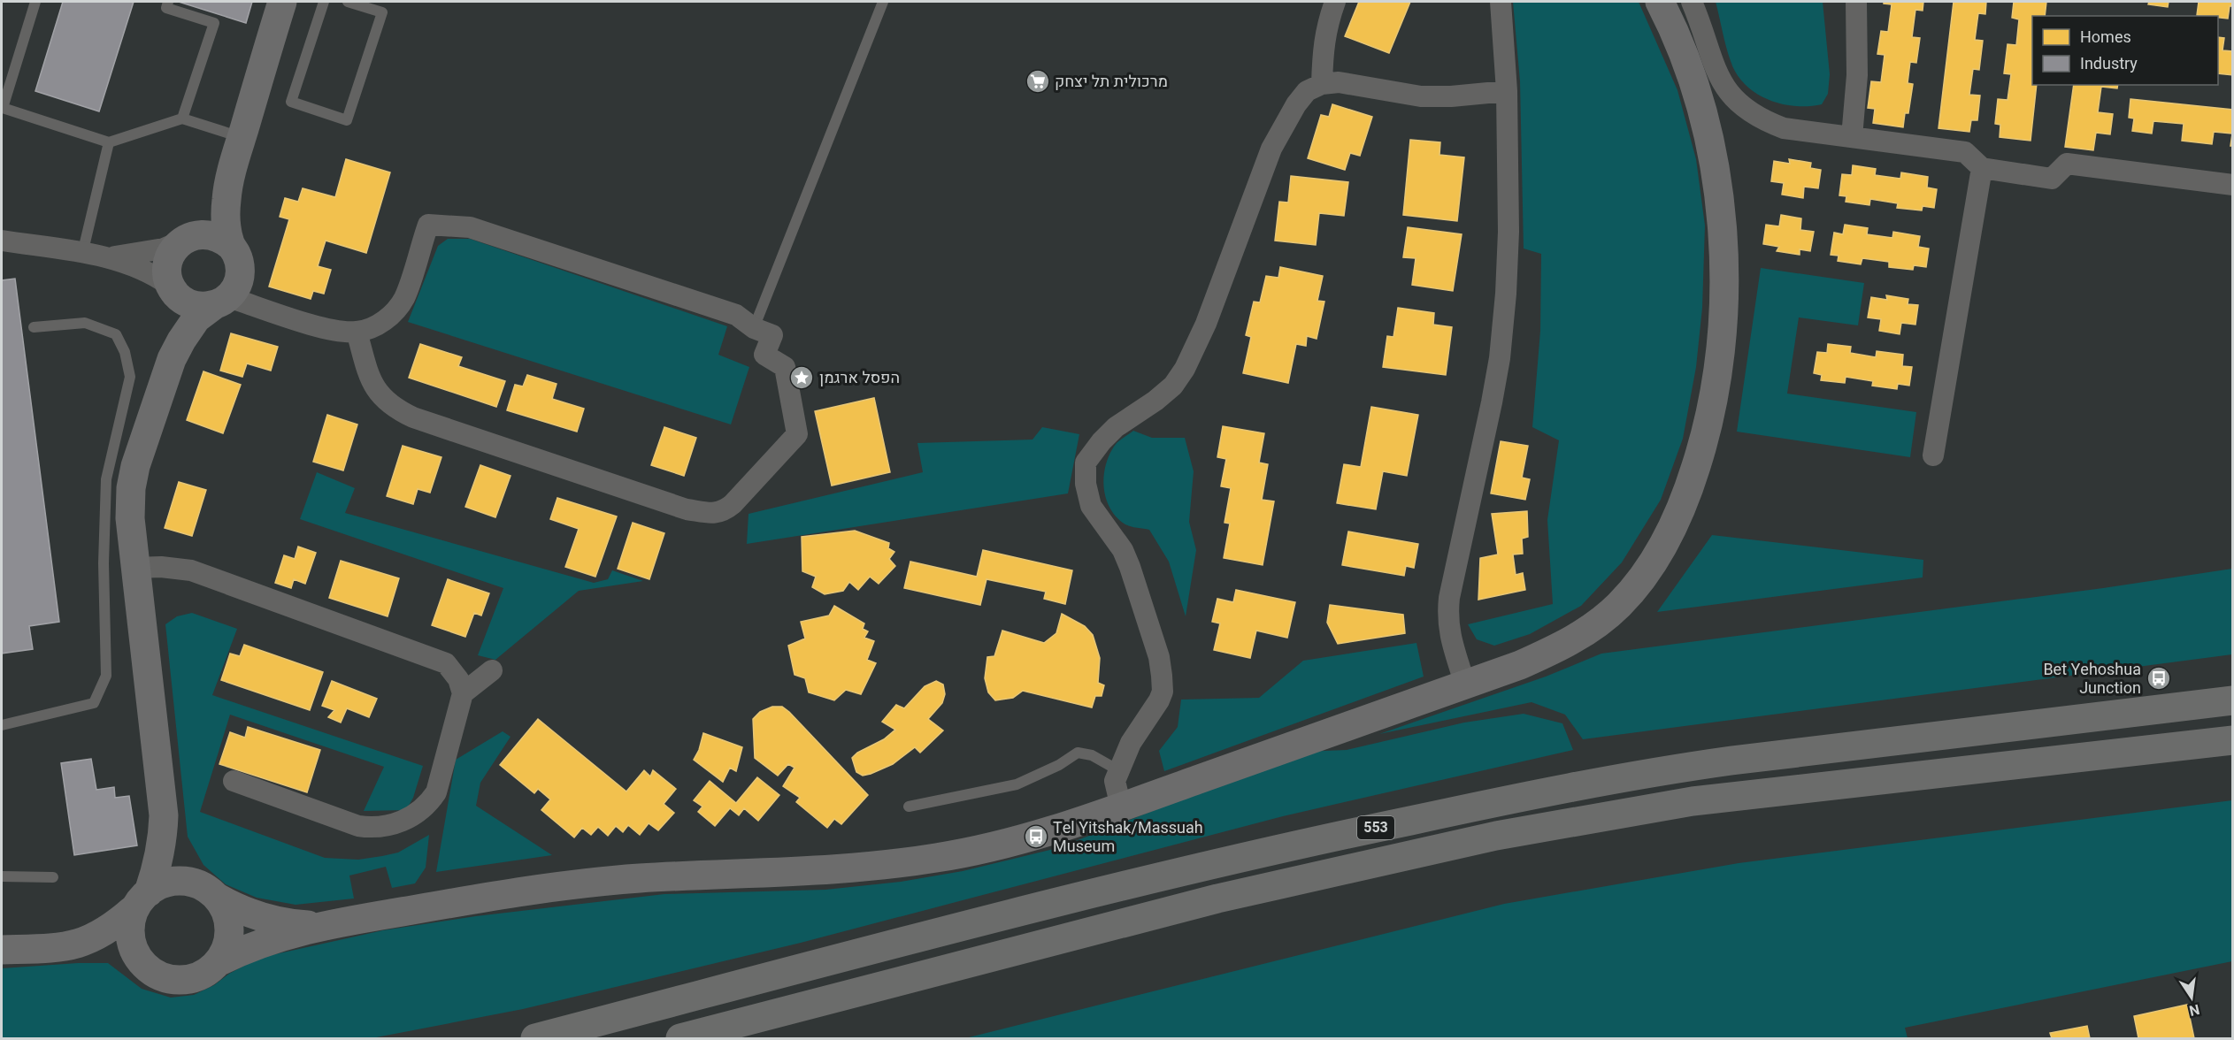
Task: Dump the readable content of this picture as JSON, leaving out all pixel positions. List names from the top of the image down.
{
  "streets": {
    "main road": ["553"]
  },
  "places": {
    "supermarket": ["מרכולית תל יצחק"],
    "place": ["הפסל ארגמן"],
    "bus stop": ["Bet Yehoshua Junction", "Tel Yitshak/Massuah Museum"]
  },
  "legend": ["Homes", "Industry"],
  "north": "bottom"
}
